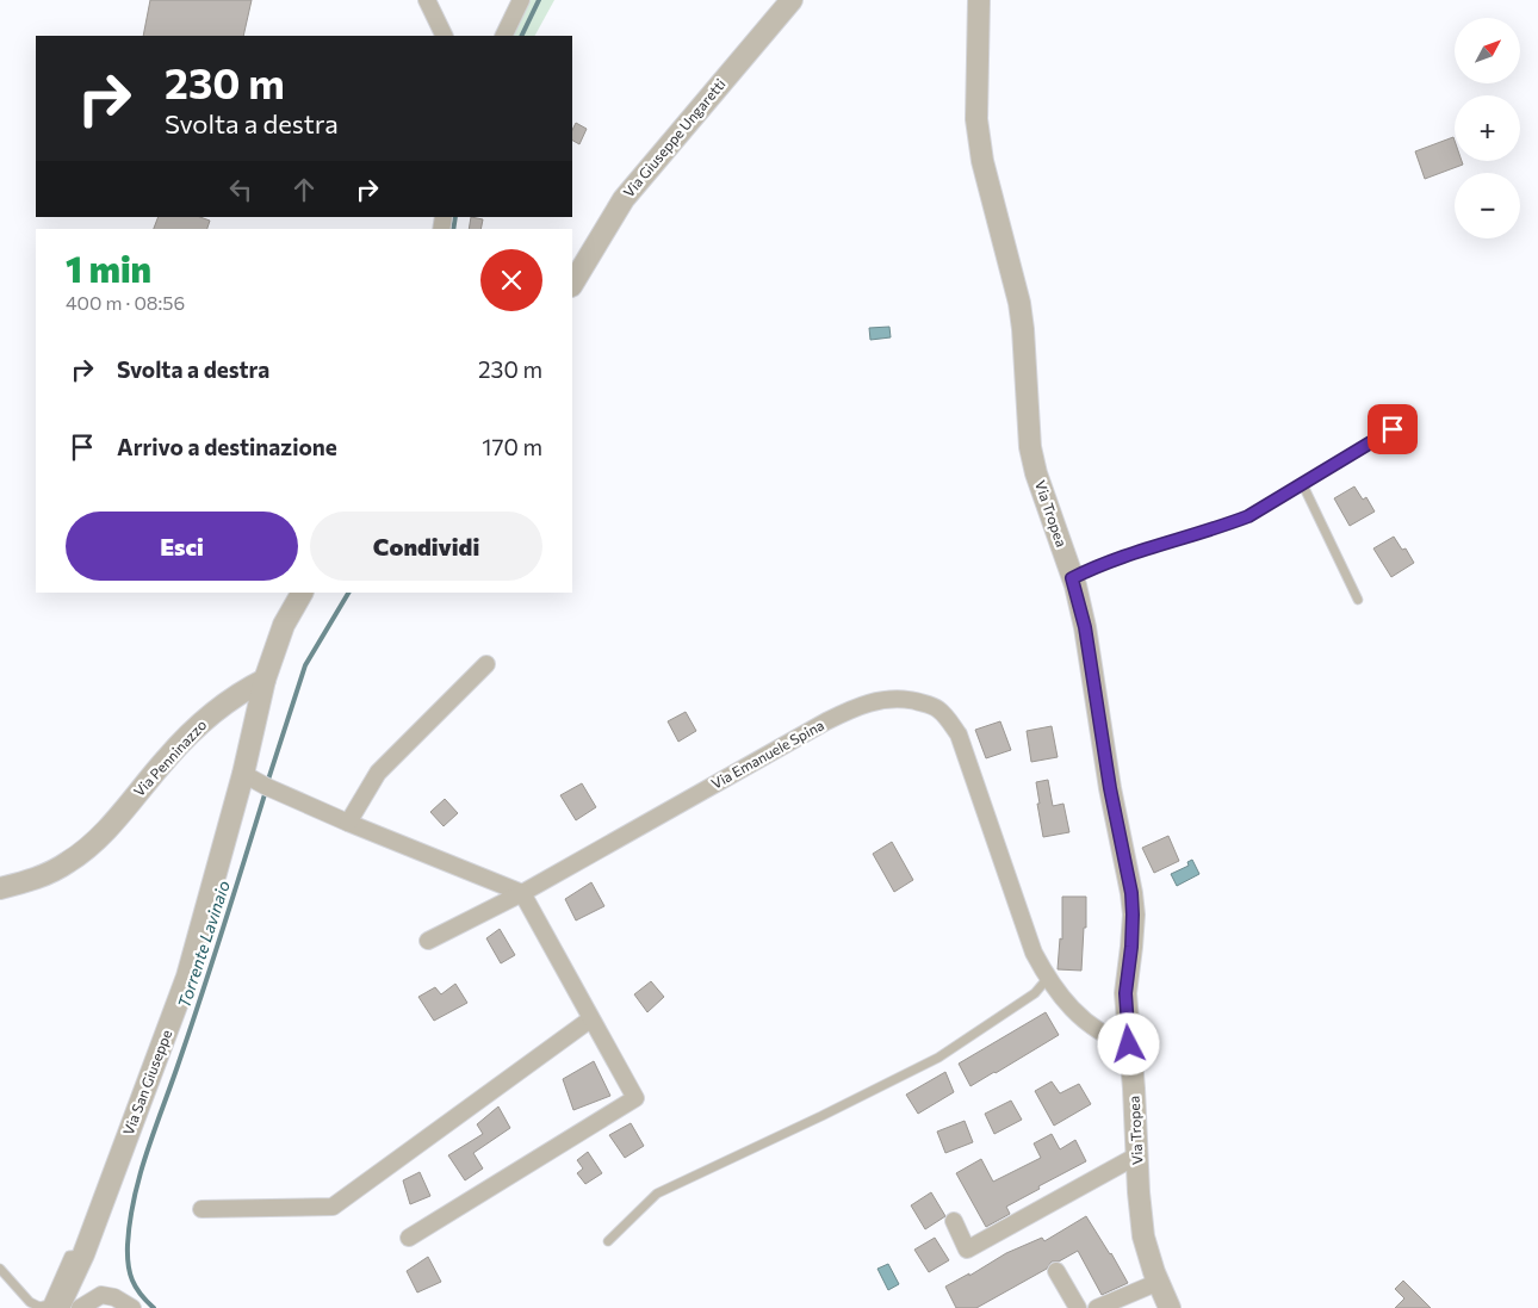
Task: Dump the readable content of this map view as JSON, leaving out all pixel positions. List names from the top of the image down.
{
  "streets": {
    "street": [
      "Via Giuseppe Ungaretti",
      "Via Tropea",
      "Via Emanuele Spina",
      "Via Penninazzo",
      "Via San Giuseppe"
    ]
  },
  "crossings": [
    ["Via Tropea", "Via Emanuele Spina"],
    ["Via Penninazzo", "Via San Giuseppe"]
  ],
  "water": ["Torrente Lavinaio"],
  "north": "top right",
  "page": {
    "map_buttons": ["+", "−"],
    "turn": ["230 m", "Svolta a destra"],
    "heading": ["1 min", "400 m · 08:56"],
    "list": [
      {
        "name": "Svolta a destra",
        "value": "230 m"
      },
      {
        "name": "Arrivo a destinazione",
        "value": "170 m"
      }
    ],
    "buttons": ["Esci", "Condividi"]
  }
}
